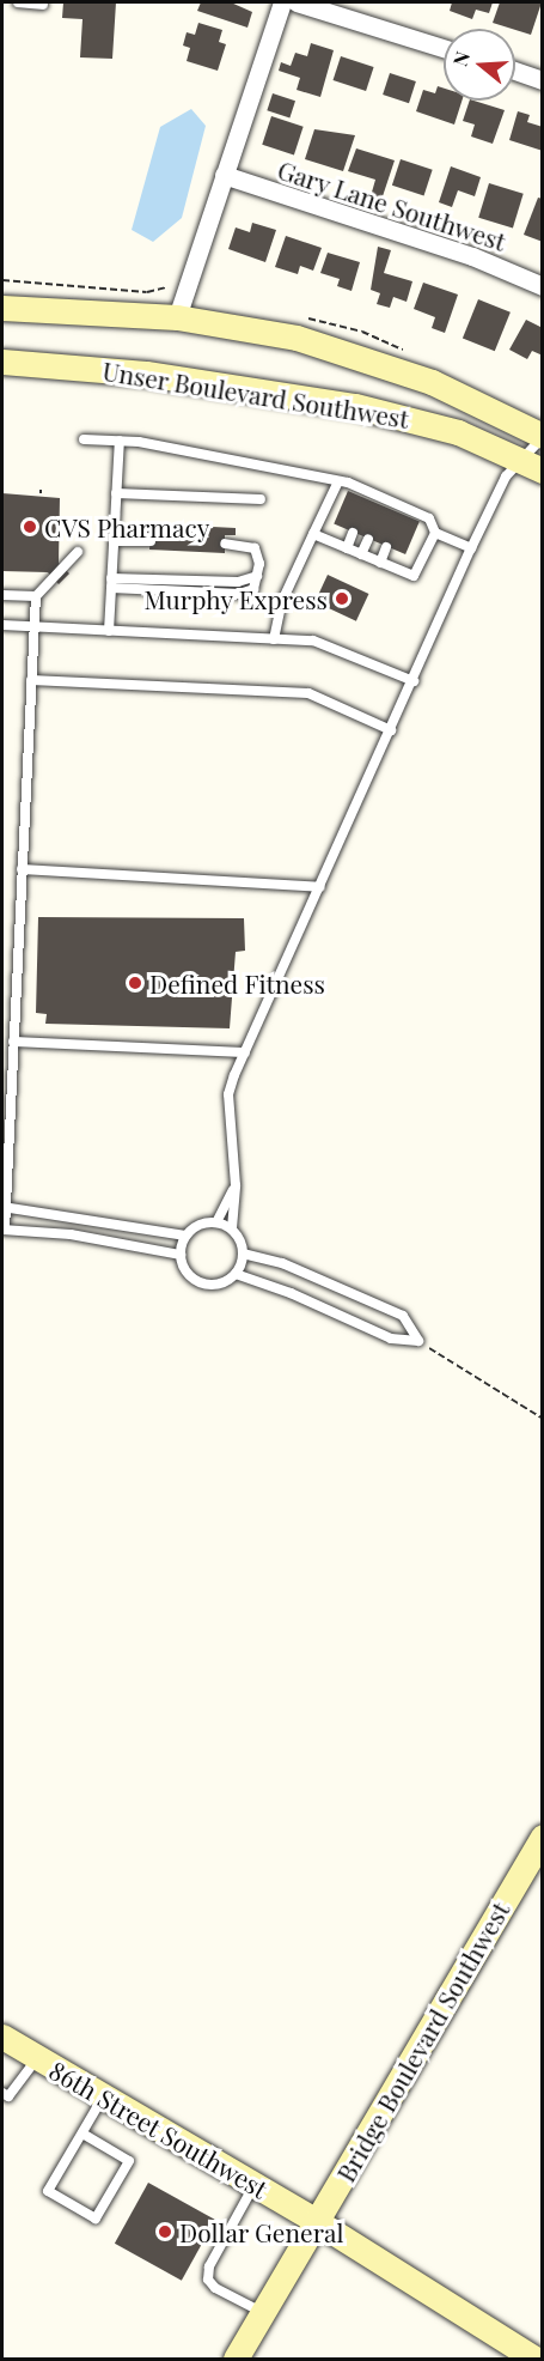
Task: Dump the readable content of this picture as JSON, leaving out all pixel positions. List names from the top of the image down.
{
  "streets": {
    "street": [
      "Gary Lane Southwest",
      "Unser Boulevard Southwest",
      "Bridge Boulevard Southwest",
      "86th Street Southwest"
    ]
  },
  "crossings": [
    ["Bridge Boulevard Southwest", "86th Street Southwest"]
  ],
  "places": [
    "CVS Pharmacy",
    "Murphy Express",
    "Defined Fitness",
    "Dollar General"
  ],
  "north": "left"
}
